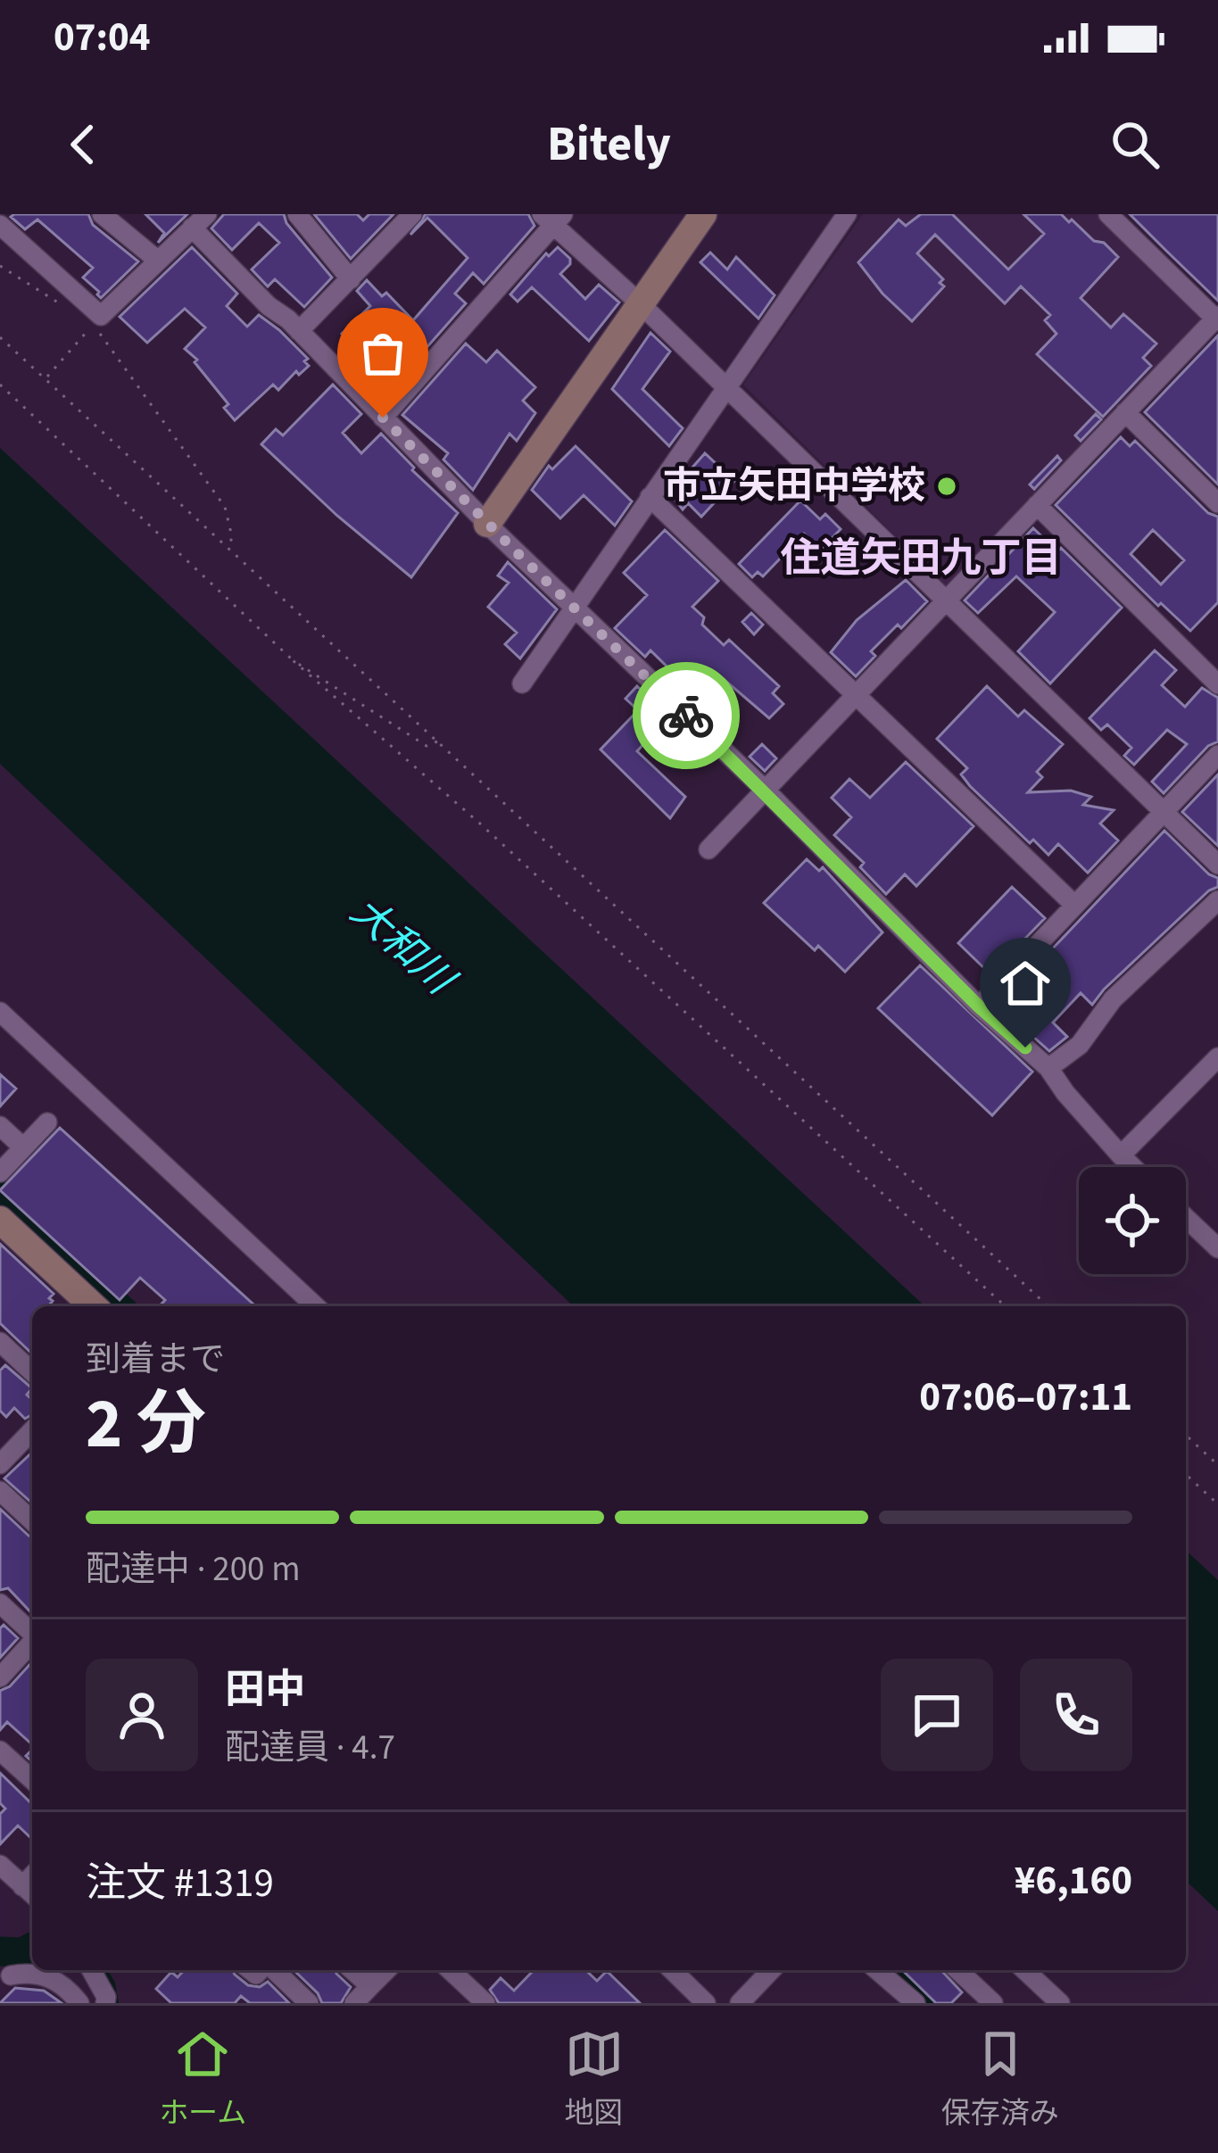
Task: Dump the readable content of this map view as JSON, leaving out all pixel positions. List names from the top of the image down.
{
  "districts": ["住道矢田九丁目"],
  "water": ["大和川"],
  "places": ["市立矢田中学校"],
  "page": {
    "status": "07:04",
    "header": "Bitely",
    "heading": ["2 分", "到着まで", "07:06–07:11"],
    "panel": [
      "田中",
      "配達員 · 4.7",
      "注文 #1319",
      "¥6,160"
    ],
    "bar": "配達中 · 200 m",
    "tabs": ["ホーム", "地図", "保存済み"]
  }
}
